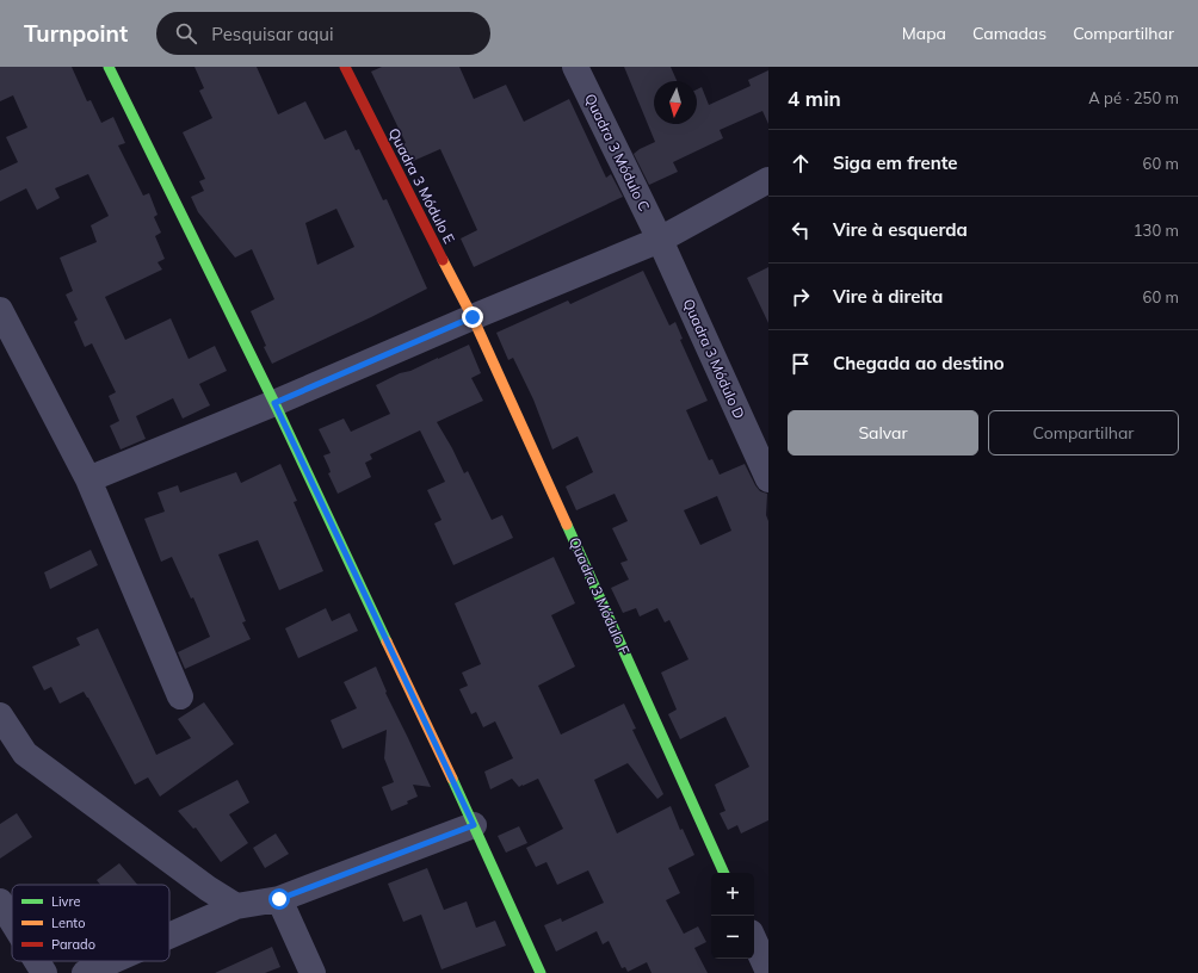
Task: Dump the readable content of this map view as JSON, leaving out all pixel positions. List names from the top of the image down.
{
  "streets": {
    "street": [
      "Quadra 3 Módulo C",
      "Quadra 3 Módulo E",
      "Quadra 3 Módulo D",
      "Quadra 3 Módulo F"
    ]
  },
  "crossings": [
    ["Quadra 3 Módulo C", "Quadra 3 Módulo D"],
    ["Quadra 3 Módulo E", "Quadra 3 Módulo F"]
  ],
  "legend": ["Livre", "Lento", "Parado"],
  "north": "bottom",
  "page": {
    "header": "Turnpoint",
    "search": "Pesquisar aqui",
    "nav": ["Mapa", "Camadas", "Compartilhar"],
    "heading": ["4 min", "A pé · 250 m"],
    "list": [
      ["Siga em frente", "60 m"],
      ["Vire à esquerda", "130 m"],
      ["Vire à direita", "60 m"],
      "Chegada ao destino"
    ],
    "buttons": ["Salvar", "Compartilhar"],
    "map_buttons": ["+", "−"]
  }
}
